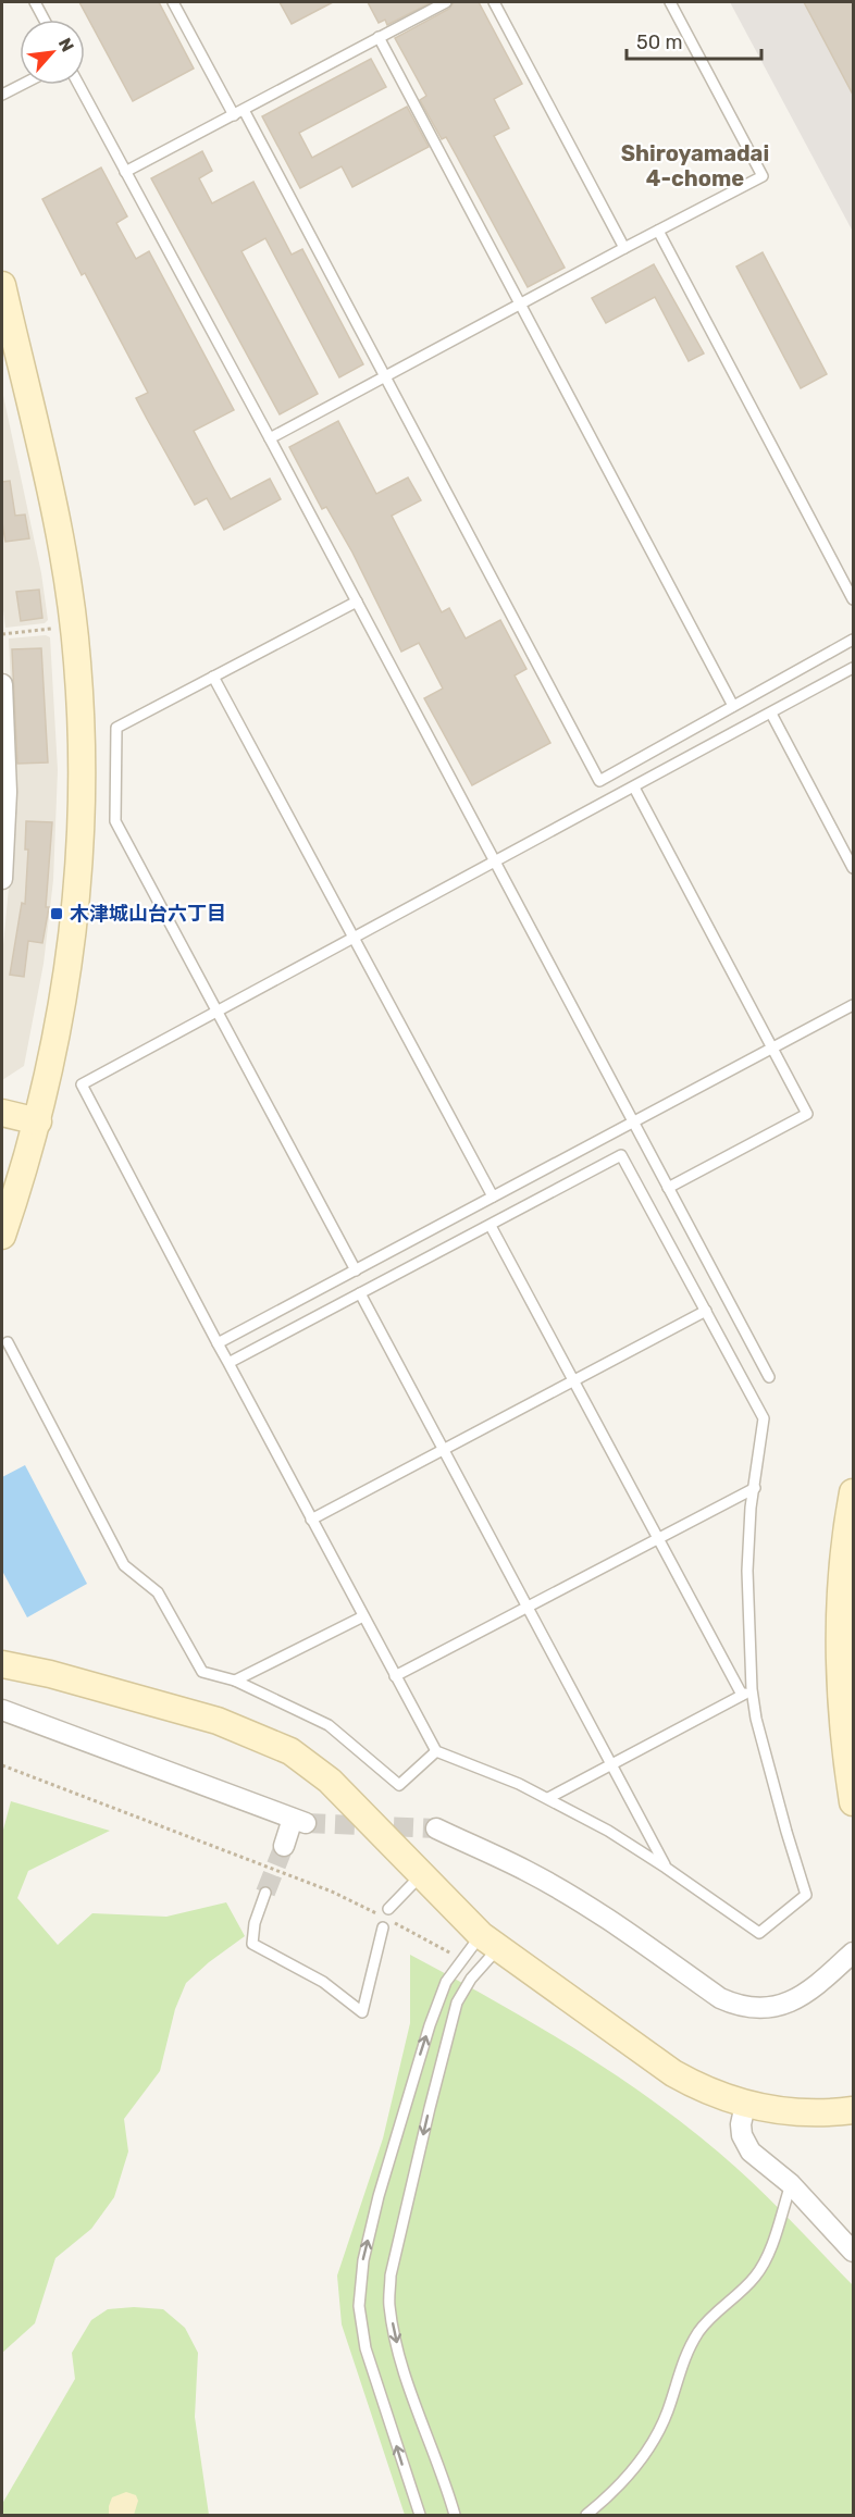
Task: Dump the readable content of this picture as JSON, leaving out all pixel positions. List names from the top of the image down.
{
  "districts": ["Shiroyamadai 4-chome"],
  "places": {
    "transit": ["木津城山台六丁目"]
  },
  "scale_bar": "50 m",
  "north": "top right"
}
